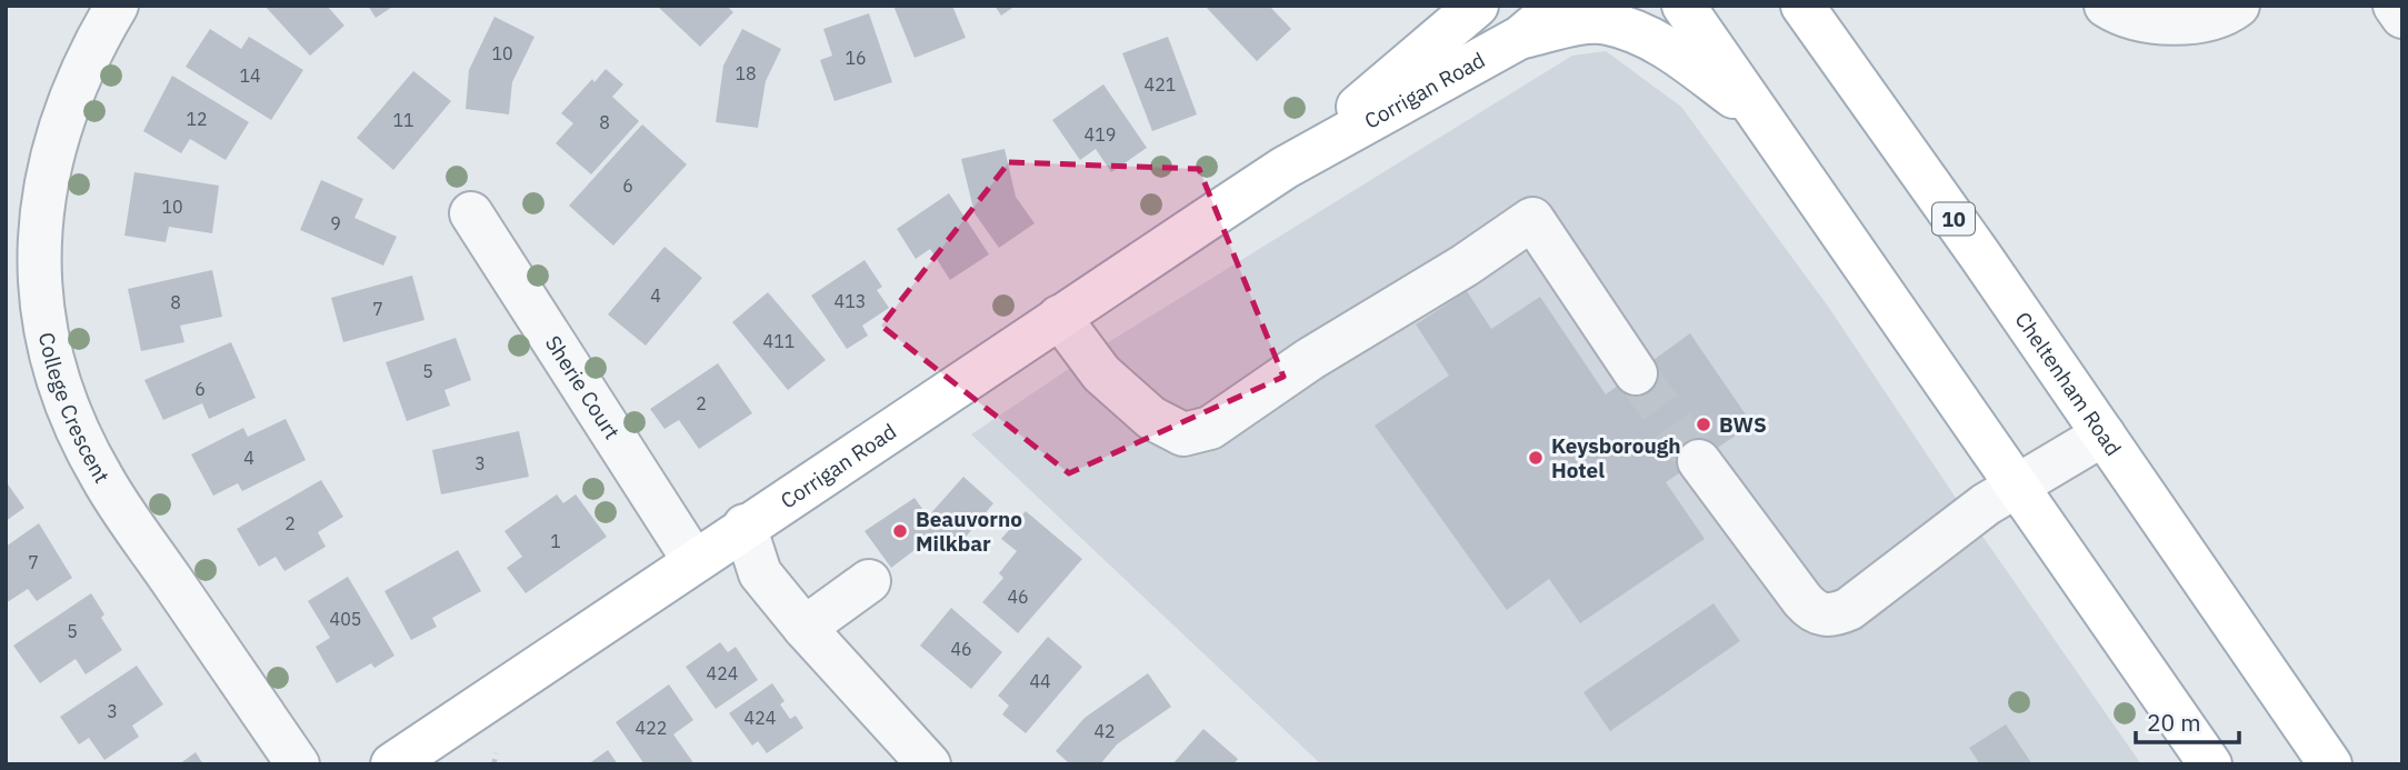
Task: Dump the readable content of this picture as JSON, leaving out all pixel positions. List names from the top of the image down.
{
  "streets": {
    "main road": ["Corrigan Road", "10", "Cheltenham Road"],
    "street": ["Sherie Court", "College Crescent"]
  },
  "crossings": [
    ["Corrigan Road", "Sherie Court"]
  ],
  "places": ["BWS", "Keysborough Hotel", "Beauvorno Milkbar"],
  "house_numbers": [
    "10",
    "16",
    "18",
    "14",
    "421",
    "12",
    "11",
    "8",
    "419",
    "6",
    "10",
    "9",
    "4",
    "413",
    "8",
    "7",
    "411",
    "5",
    "6",
    "2",
    "4",
    "3",
    "2",
    "1",
    "7",
    "46",
    "405",
    "5",
    "46",
    "424",
    "44",
    "3",
    "424",
    "422",
    "42"
  ],
  "scale_bar": "20 m"
}
